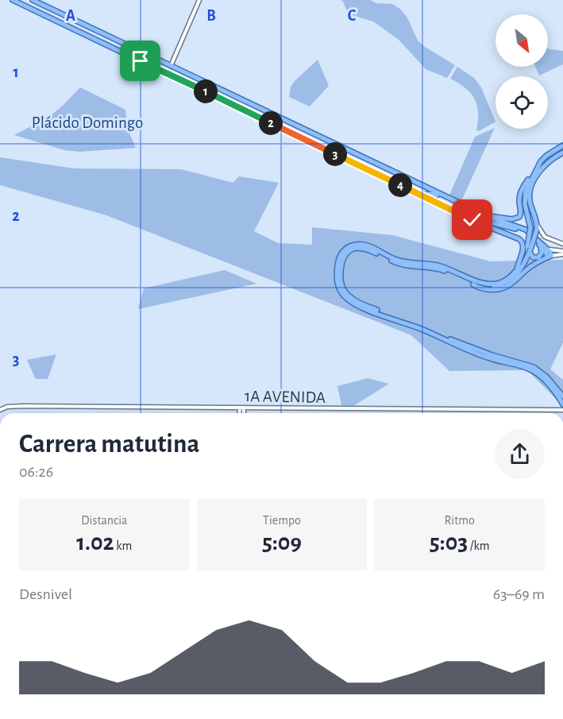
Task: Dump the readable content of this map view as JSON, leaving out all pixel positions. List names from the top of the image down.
{
  "streets": {
    "street": ["1A AVENIDA"]
  },
  "parks": ["Plácido Domingo"],
  "north": "bottom right",
  "page": {
    "pins": [
      "1",
      "2",
      "3",
      "4"
    ],
    "heading": ["Carrera matutina", "06:26"],
    "stats": [
      ["Distancia", "1.02 km"],
      ["Tiempo", "5:09"],
      ["Ritmo", "5:03 /km"]
    ],
    "chart": ["Desnivel", "63–69 m"]
  },
  "grid": {
    "columns": ["A", "B", "C"],
    "rows": ["1", "2", "3"]
  }
}
